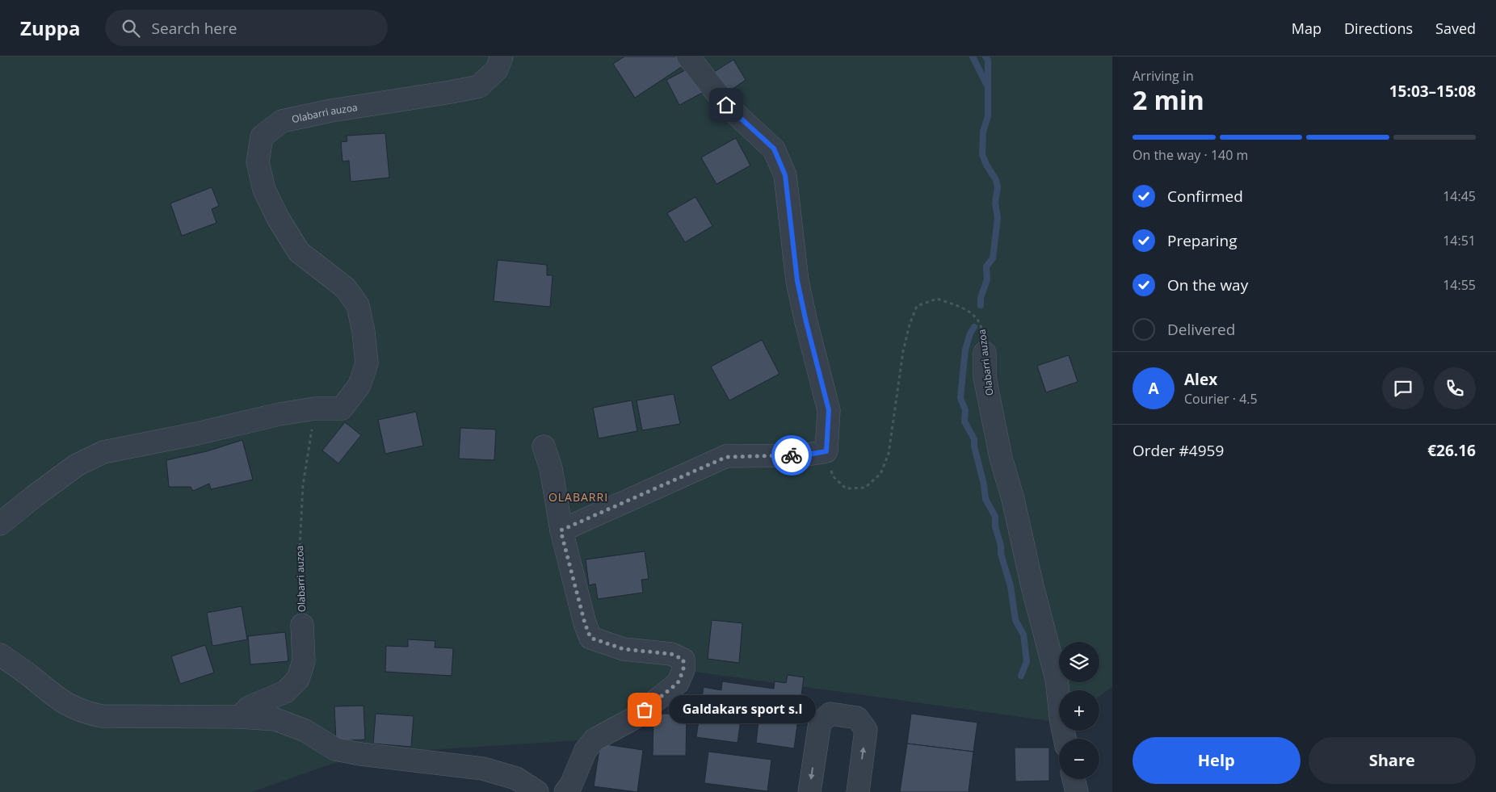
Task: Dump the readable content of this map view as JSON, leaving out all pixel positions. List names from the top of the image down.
{
  "streets": {
    "lane": ["Olabarri auzoa"]
  },
  "districts": ["OLABARRI"],
  "places": ["Galdakars sport s.l"],
  "page": {
    "header": "Zuppa",
    "search": "Search here",
    "nav": ["Map", "Directions", "Saved"],
    "heading": ["2 min", "Arriving in", "15:03–15:08"],
    "panel": [
      "Alex",
      "Courier · 4.5",
      "Order #4959",
      "€26.16"
    ],
    "bar": "On the way · 140 m",
    "list": [
      ["Confirmed", "14:45"],
      ["Preparing", "14:51"],
      ["On the way", "14:55"],
      "Delivered"
    ],
    "round": "A",
    "map_buttons": ["+", "−"],
    "bubble": "Galdakars sport s.l",
    "buttons": ["Help", "Share"]
  }
}
